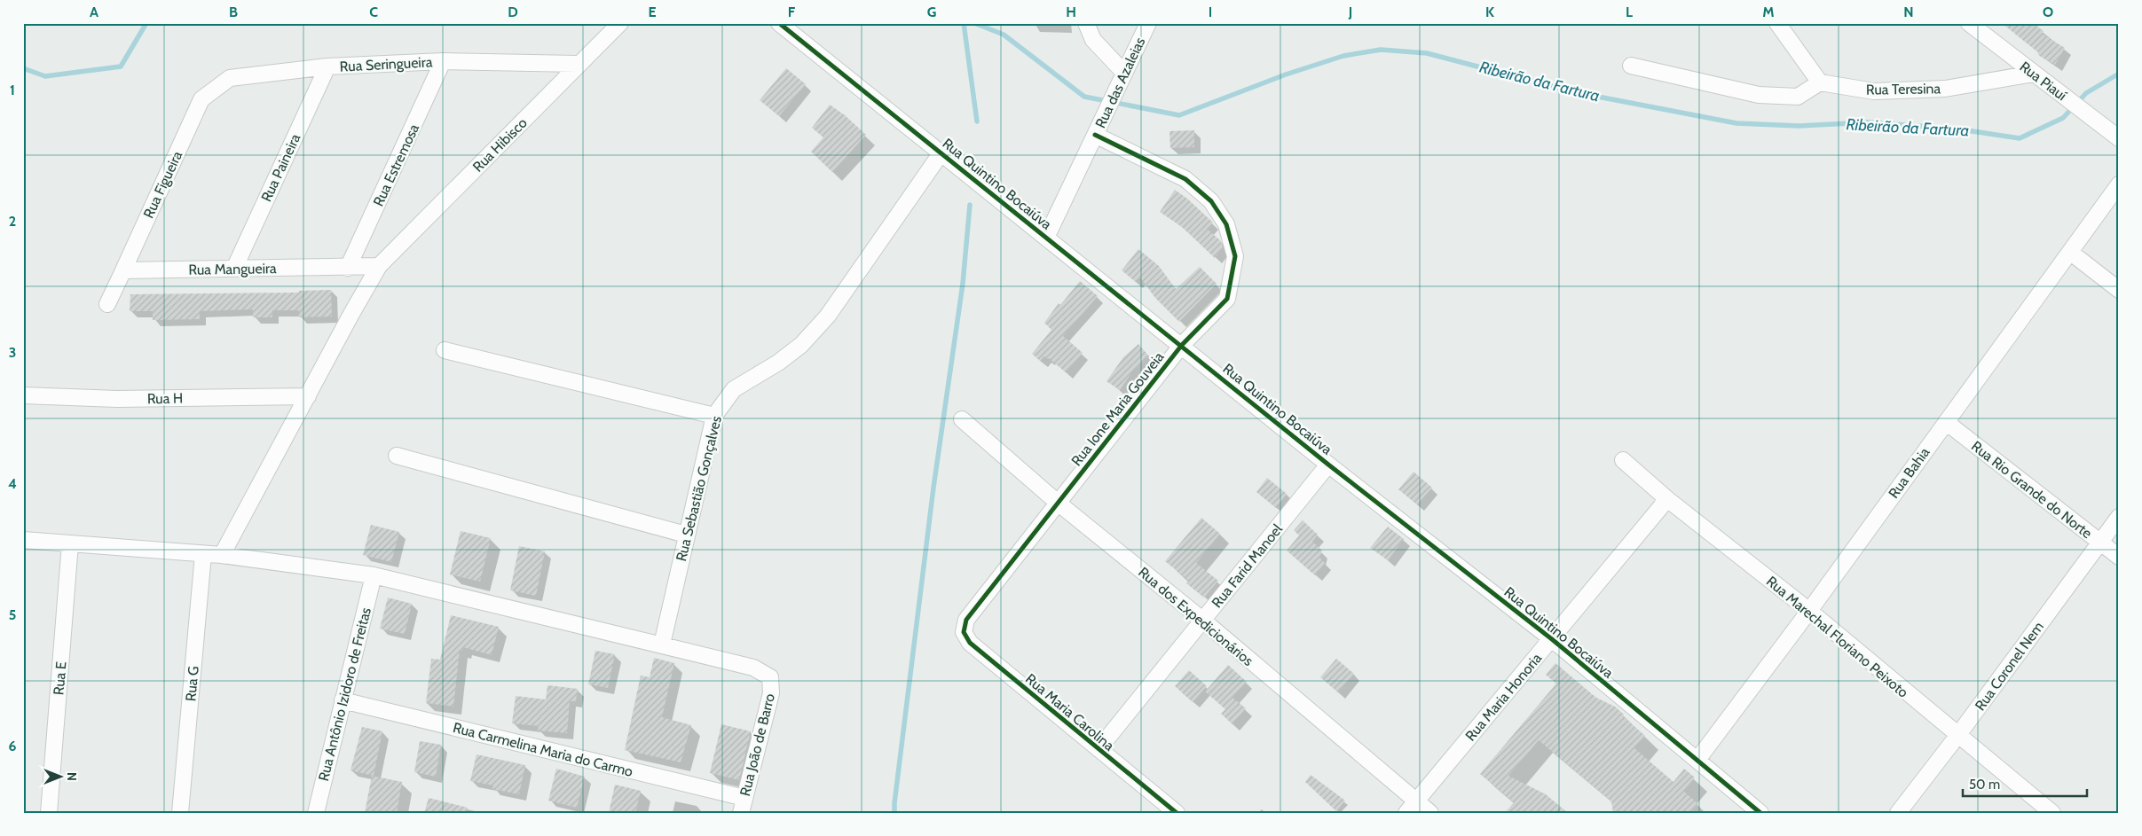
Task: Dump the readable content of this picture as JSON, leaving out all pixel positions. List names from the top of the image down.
{
  "streets": {
    "street": [
      "Rua Seringueira",
      "Rua Piauí",
      "Rua das Azaleias",
      "Rua Teresina",
      "Rua Hibisco",
      "Rua Estremosa",
      "Rua Paineira",
      "Rua Quintino Bocaiúva",
      "Rua Figueira",
      "Rua Mangueira",
      "Rua H",
      "Rua Ione Maria Gouveia",
      "Rua Bahia",
      "Rua Sebastião Gonçalves",
      "Rua Rio Grande do Norte",
      "Rua Farid Manoel",
      "Rua dos Expedicionários",
      "Rua Marechal Floriano Peixoto",
      "Rua Coronel Nem",
      "Rua E",
      "Rua G",
      "Rua Antônio Izidoro de Freitas",
      "Rua Maria Honoria",
      "Rua Maria Carolina",
      "Rua João de Barro",
      "Rua Carmelina Maria do Carmo"
    ]
  },
  "crossings": [
    ["Rua Seringueira", "Rua Hibisco"],
    ["Rua Seringueira", "Rua Estremosa"],
    ["Rua Seringueira", "Rua Paineira"],
    ["Rua Seringueira", "Rua Figueira"],
    ["Rua Piauí", "Rua Teresina"],
    ["Rua das Azaleias", "Rua Quintino Bocaiúva"],
    ["Rua das Azaleias", "Rua Ione Maria Gouveia"],
    ["Rua Hibisco", "Rua Mangueira"],
    ["Rua Hibisco", "Rua H"],
    ["Rua Estremosa", "Rua Mangueira"],
    ["Rua Paineira", "Rua Mangueira"],
    ["Rua Quintino Bocaiúva", "Rua Ione Maria Gouveia"],
    ["Rua Quintino Bocaiúva", "Rua Bahia"],
    ["Rua Quintino Bocaiúva", "Rua Sebastião Gonçalves"],
    ["Rua Quintino Bocaiúva", "Rua Farid Manoel"],
    ["Rua Quintino Bocaiúva", "Rua Maria Honoria"],
    ["Rua Figueira", "Rua Mangueira"],
    ["Rua Ione Maria Gouveia", "Rua dos Expedicionários"],
    ["Rua Ione Maria Gouveia", "Rua Maria Carolina"],
    ["Rua Bahia", "Rua Rio Grande do Norte"],
    ["Rua Bahia", "Rua Marechal Floriano Peixoto"],
    ["Rua Sebastião Gonçalves", "Rua João de Barro"],
    ["Rua Rio Grande do Norte", "Rua Coronel Nem"],
    ["Rua Farid Manoel", "Rua dos Expedicionários"],
    ["Rua Farid Manoel", "Rua Maria Carolina"],
    ["Rua dos Expedicionários", "Rua Maria Honoria"],
    ["Rua Marechal Floriano Peixoto", "Rua Coronel Nem"],
    ["Rua Marechal Floriano Peixoto", "Rua Maria Honoria"],
    ["Rua Antônio Izidoro de Freitas", "Rua Carmelina Maria do Carmo"],
    ["Rua João de Barro", "Rua Carmelina Maria do Carmo"]
  ],
  "water": ["Ribeirão da Fartura"],
  "scale_bar": "50 m",
  "north": "right",
  "grid": {
    "columns": [
      "A",
      "B",
      "C",
      "D",
      "E",
      "F",
      "G",
      "H",
      "I",
      "J",
      "K",
      "L",
      "M",
      "N",
      "O"
    ],
    "rows": [
      "1",
      "2",
      "3",
      "4",
      "5",
      "6"
    ]
  }
}
